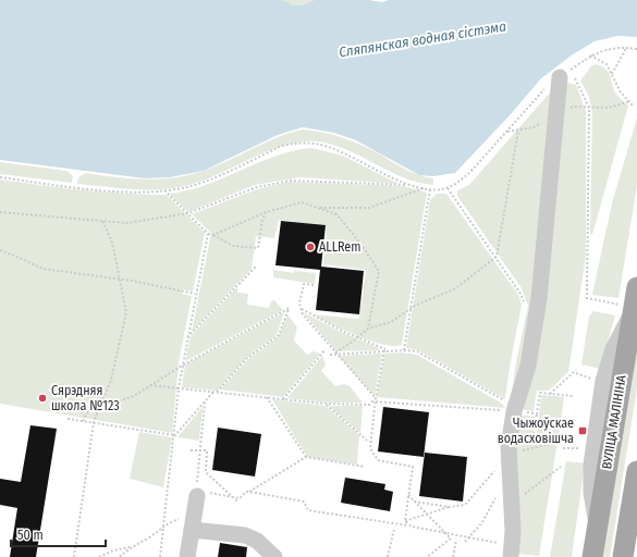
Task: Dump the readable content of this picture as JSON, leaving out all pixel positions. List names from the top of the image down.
{
  "streets": {
    "main road": ["ВУЛІЦА МАЛІНІНА"]
  },
  "water": ["Сляпянская водная сістэма"],
  "places": {
    "other": ["ALLRem", "Сярэдняя школа №123"],
    "transit": ["Чыжоўскае водасховішча"]
  },
  "scale_bar": "50 m"
}
